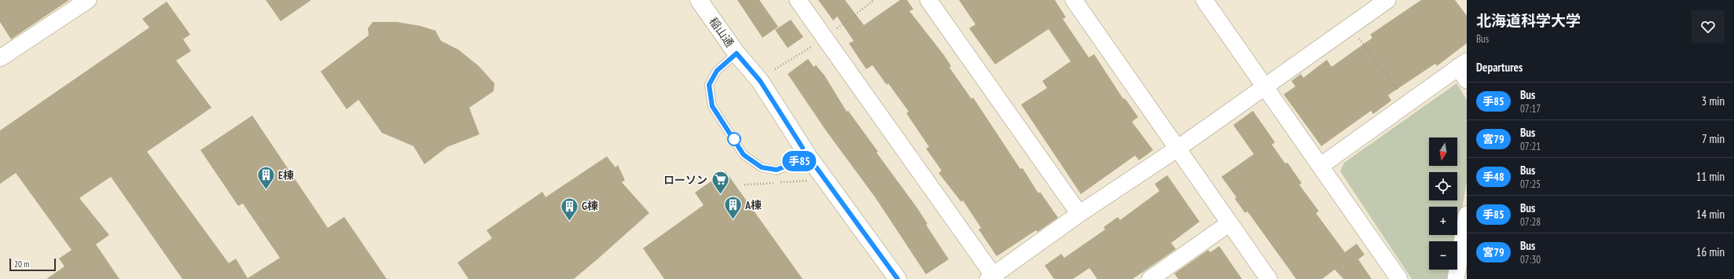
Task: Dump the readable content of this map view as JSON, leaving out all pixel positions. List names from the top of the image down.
{
  "streets": {
    "street": ["稲山通"]
  },
  "places": {
    "building": ["E棟", "A棟", "G棟"],
    "supermarket": ["ローソン"]
  },
  "lines": ["bus line 手85"],
  "scale_bar": "20 m",
  "north": "bottom",
  "page": {
    "on_map": "手85",
    "heading": [
      ["北海道科学大学", "Bus"],
      "Departures"
    ],
    "list": [
      {
        "mark": "手85",
        "name": "Bus",
        "note": "07:17",
        "value": "3 min"
      },
      {
        "mark": "宮79",
        "name": "Bus",
        "note": "07:21",
        "value": "7 min"
      },
      {
        "mark": "手48",
        "name": "Bus",
        "note": "07:25",
        "value": "11 min"
      },
      {
        "mark": "手85",
        "name": "Bus",
        "note": "07:28",
        "value": "14 min"
      },
      {
        "mark": "宮79",
        "name": "Bus",
        "note": "07:30",
        "value": "16 min"
      }
    ],
    "map_buttons": ["+", "−"],
    "scale": "20 m"
  }
}
